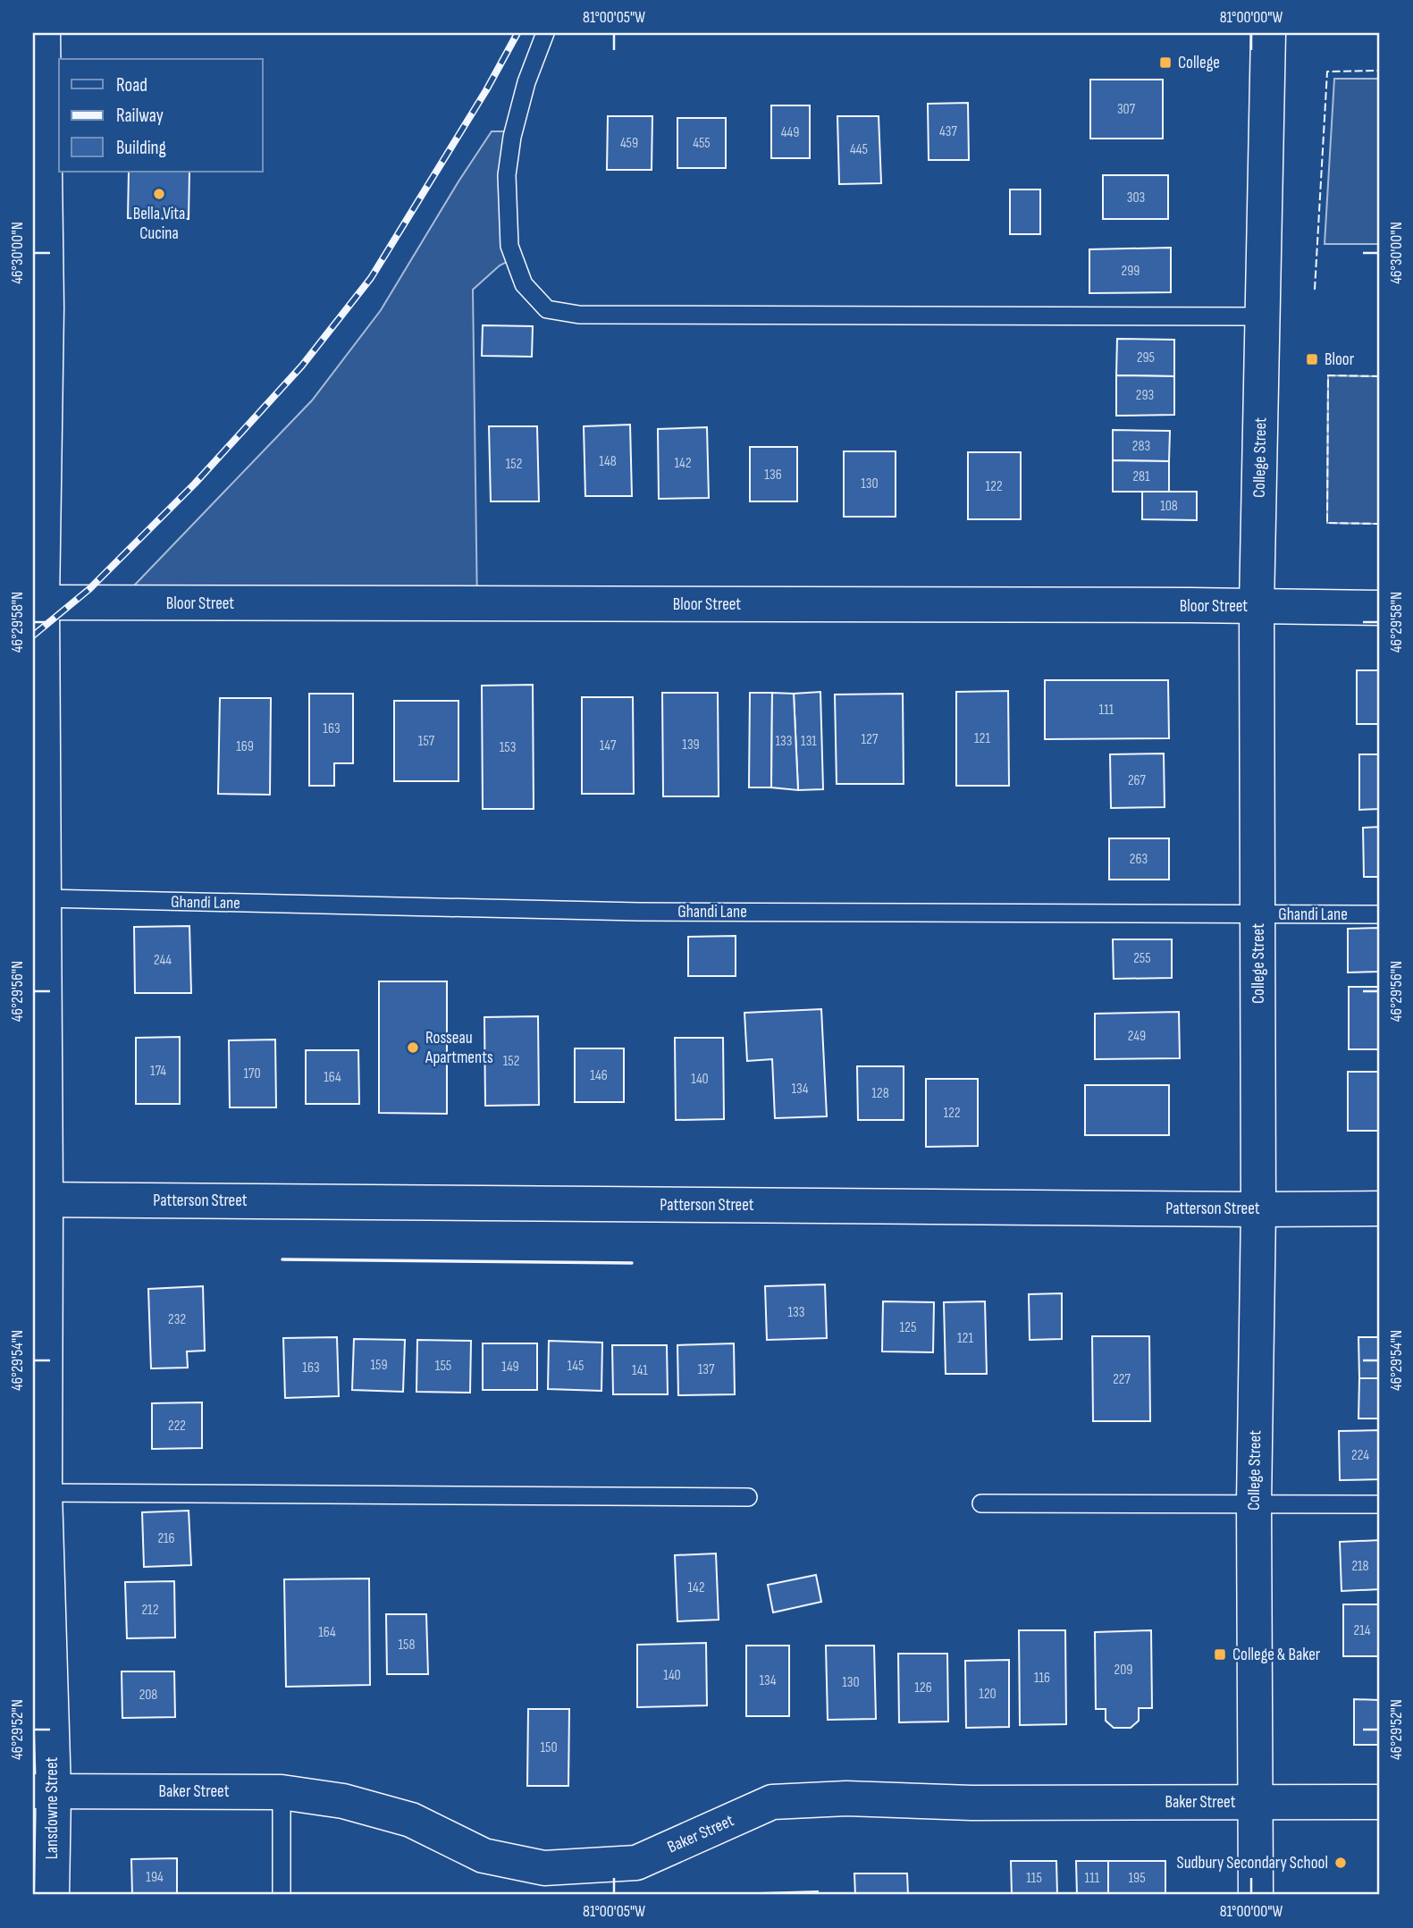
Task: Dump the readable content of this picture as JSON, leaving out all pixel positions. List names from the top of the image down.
{
  "streets": {
    "street": [
      "College Street",
      "Bloor Street",
      "Patterson Street",
      "Baker Street",
      "Lansdowne Street"
    ],
    "lane": ["Ghandi Lane"]
  },
  "crossings": [
    ["College Street", "Bloor Street"],
    ["College Street", "Ghandi Lane"],
    ["College Street", "Patterson Street"],
    ["College Street", "Baker Street"],
    ["Bloor Street", "Lansdowne Street"],
    ["Ghandi Lane", "Lansdowne Street"],
    ["Patterson Street", "Lansdowne Street"],
    ["Baker Street", "Lansdowne Street"]
  ],
  "places": {
    "transit": ["College", "Bloor", "College & Baker"],
    "other": ["Bella Vita Cucina", "Rosseau Apartments", "Sudbury Secondary School"]
  },
  "house_numbers": [
    "307",
    "437",
    "449",
    "459",
    "455",
    "445",
    "303",
    "299",
    "295",
    "293",
    "283",
    "148",
    "142",
    "152",
    "136",
    "281",
    "130",
    "122",
    "108",
    "111",
    "163",
    "121",
    "127",
    "157",
    "133",
    "131",
    "139",
    "147",
    "169",
    "153",
    "267",
    "263",
    "255",
    "244",
    "249",
    "152",
    "174",
    "170",
    "146",
    "164",
    "140",
    "134",
    "128",
    "122",
    "133",
    "232",
    "125",
    "121",
    "159",
    "155",
    "145",
    "149",
    "163",
    "137",
    "141",
    "227",
    "222",
    "224",
    "216",
    "218",
    "142",
    "212",
    "214",
    "164",
    "158",
    "209",
    "140",
    "116",
    "134",
    "130",
    "126",
    "120",
    "208",
    "150",
    "194",
    "115",
    "111",
    "195"
  ],
  "legend": ["Road", "Railway", "Building"],
  "coordinates": [
    "81°00'05\"W",
    "81°00'00\"W",
    "46°30'00\"N",
    "46°29'58\"N",
    "46°29'56\"N",
    "46°29'54\"N",
    "46°29'52\"N"
  ]
}
